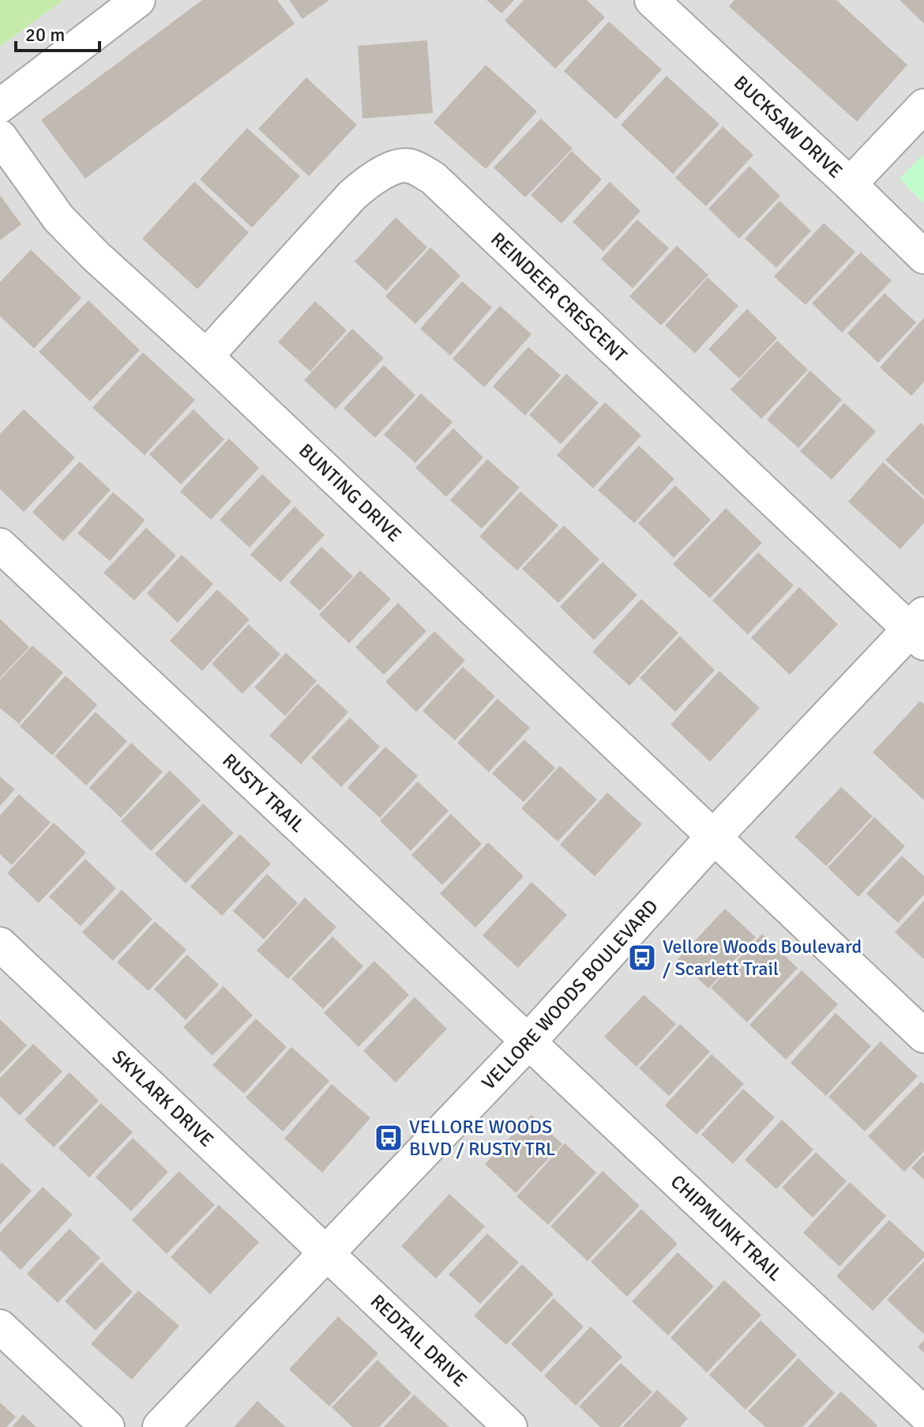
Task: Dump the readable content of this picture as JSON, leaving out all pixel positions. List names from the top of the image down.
{
  "streets": {
    "street": [
      "BUCKSAW DRIVE",
      "REINDEER CRESCENT",
      "BUNTING DRIVE",
      "RUSTY TRAIL",
      "VELLORE WOODS BOULEVARD",
      "SKYLARK DRIVE",
      "CHIPMUNK TRAIL",
      "REDTAIL DRIVE"
    ]
  },
  "crossings": [
    ["REINDEER CRESCENT", "BUNTING DRIVE"],
    ["REINDEER CRESCENT", "VELLORE WOODS BOULEVARD"],
    ["BUNTING DRIVE", "VELLORE WOODS BOULEVARD"],
    ["RUSTY TRAIL", "VELLORE WOODS BOULEVARD"],
    ["RUSTY TRAIL", "CHIPMUNK TRAIL"],
    ["VELLORE WOODS BOULEVARD", "SKYLARK DRIVE"],
    ["VELLORE WOODS BOULEVARD", "CHIPMUNK TRAIL"],
    ["VELLORE WOODS BOULEVARD", "REDTAIL DRIVE"],
    ["SKYLARK DRIVE", "REDTAIL DRIVE"]
  ],
  "places": {
    "bus stop": ["Vellore Woods Boulevard / Scarlett Trail", "VELLORE WOODS BLVD / RUSTY TRL"]
  },
  "scale_bar": "20 m"
}
